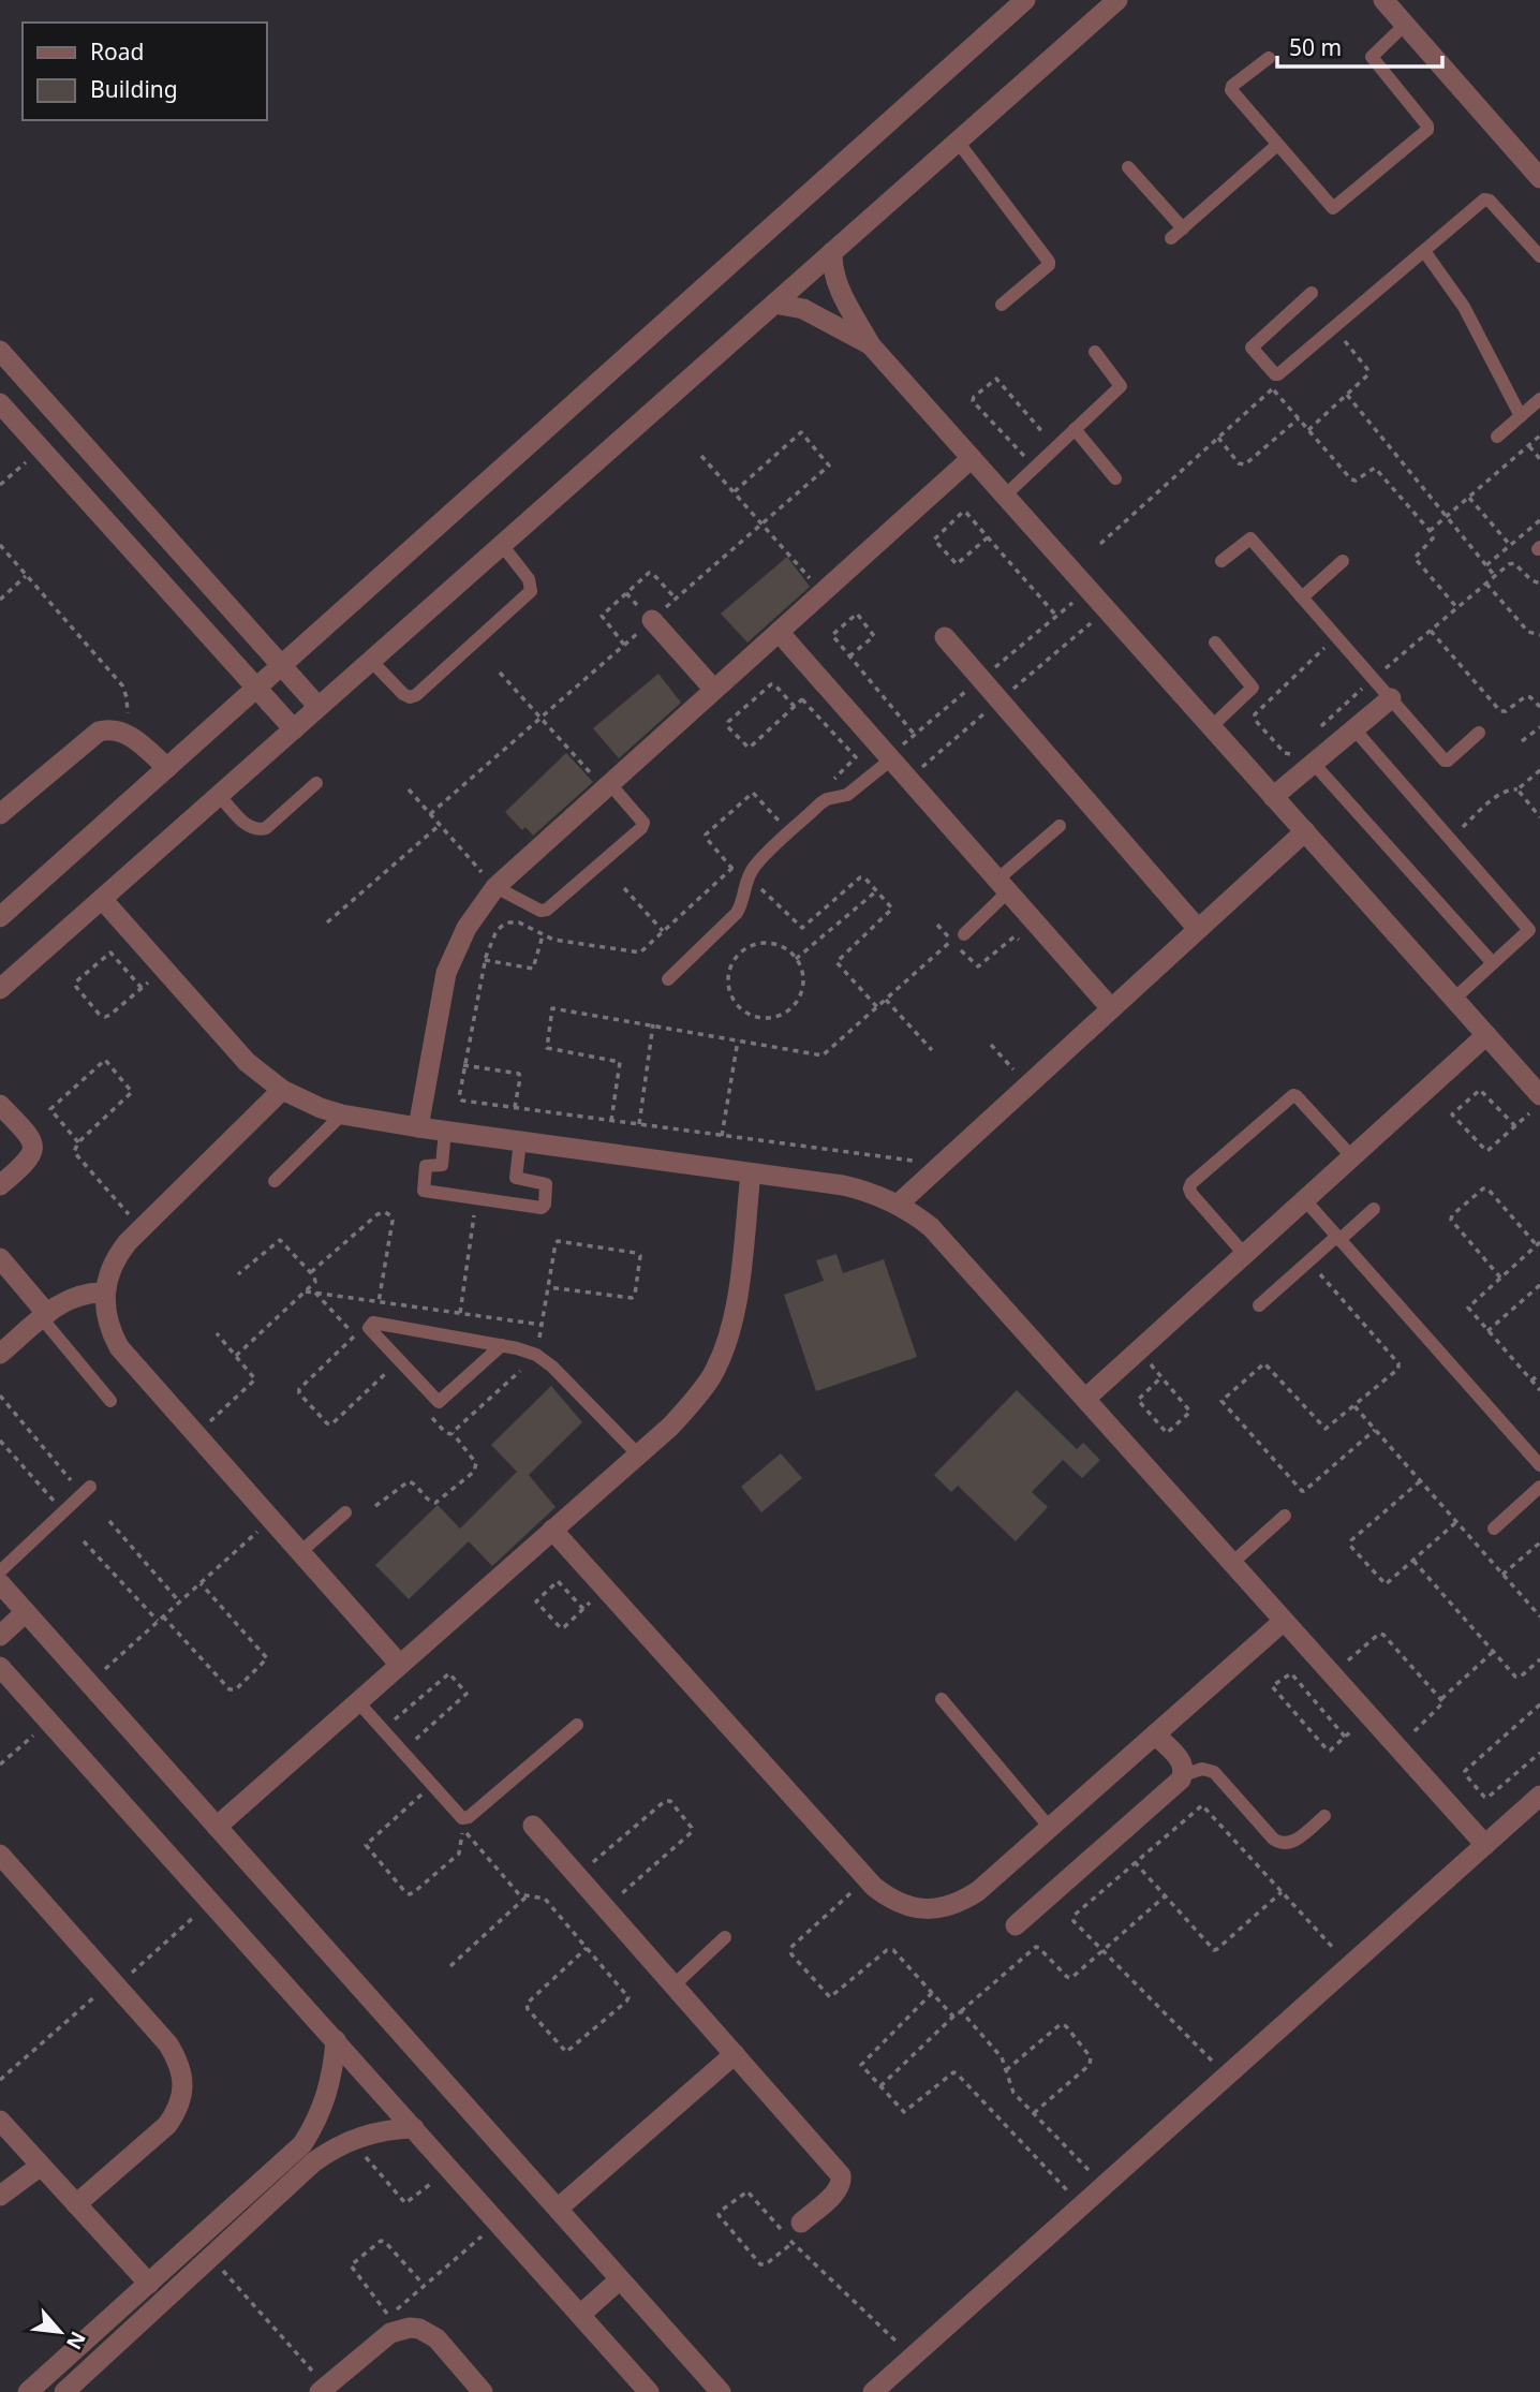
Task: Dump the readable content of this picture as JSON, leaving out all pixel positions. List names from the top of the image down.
{
  "legend": ["Road", "Building"],
  "scale_bar": "50 m",
  "north": "bottom right"
}
